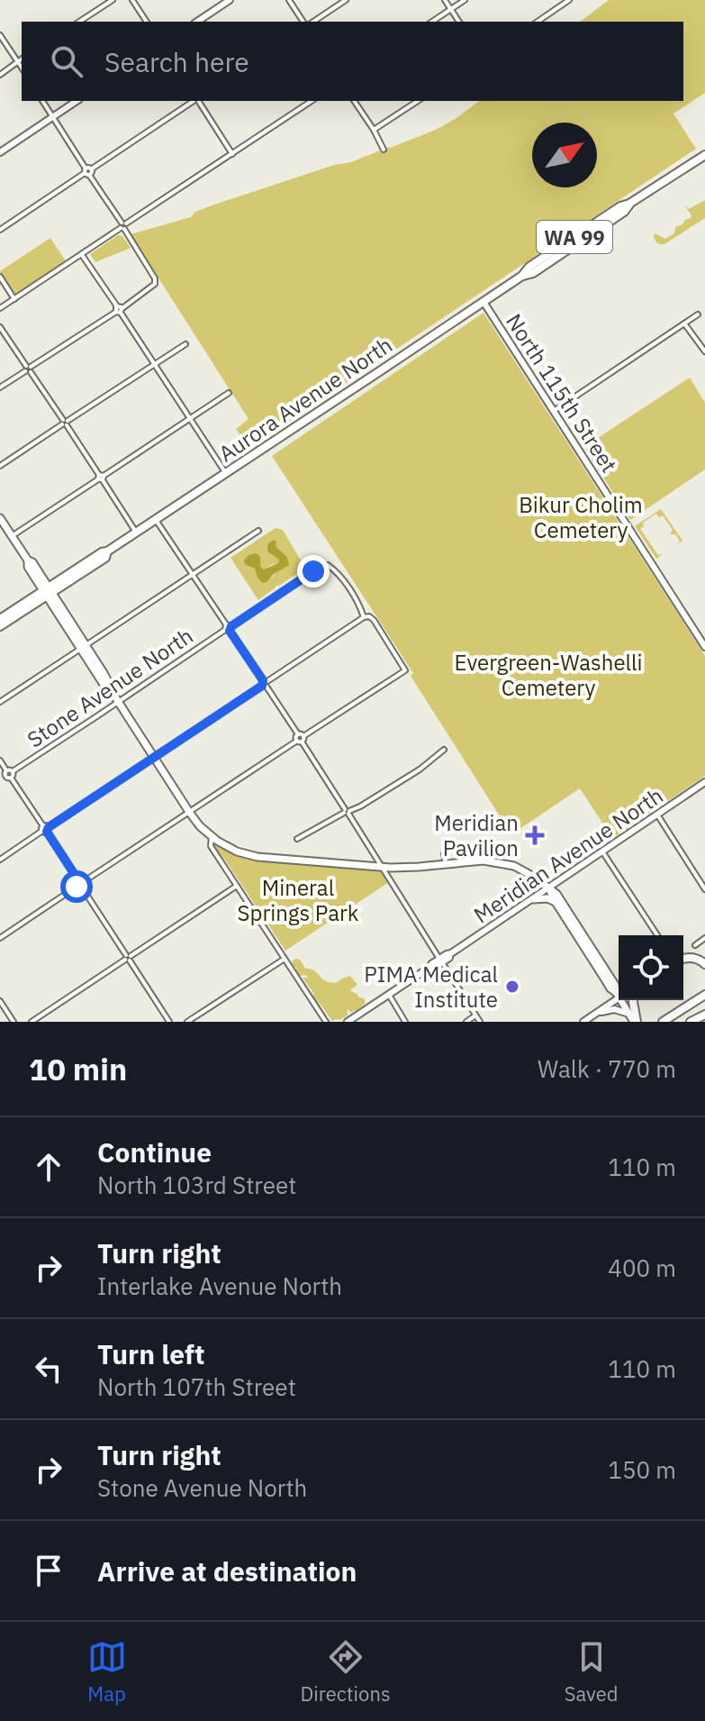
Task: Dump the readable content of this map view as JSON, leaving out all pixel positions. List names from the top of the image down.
{
  "streets": {
    "highway": ["WA 99", "Aurora Avenue North"],
    "street": ["North 115th Street", "Stone Avenue North", "Meridian Avenue North"]
  },
  "crossings": [
    ["North 115th Street", "Aurora Avenue North"]
  ],
  "parks": ["Bikur Cholim Cemetery", "Evergreen-Washelli Cemetery", "Mineral Springs Park"],
  "places": {
    "health": ["Meridian Pavilion"],
    "other": ["PIMA Medical Institute"]
  },
  "north": "top right",
  "page": {
    "search": "Search here",
    "heading": ["10 min", "Walk · 770 m"],
    "list": [
      ["Continue", "North 103rd Street", "110 m"],
      ["Turn right", "Interlake Avenue North", "400 m"],
      ["Turn left", "North 107th Street", "110 m"],
      ["Turn right", "Stone Avenue North", "150 m"],
      "Arrive at destination"
    ],
    "nav": ["Map", "Directions", "Saved"]
  }
}
